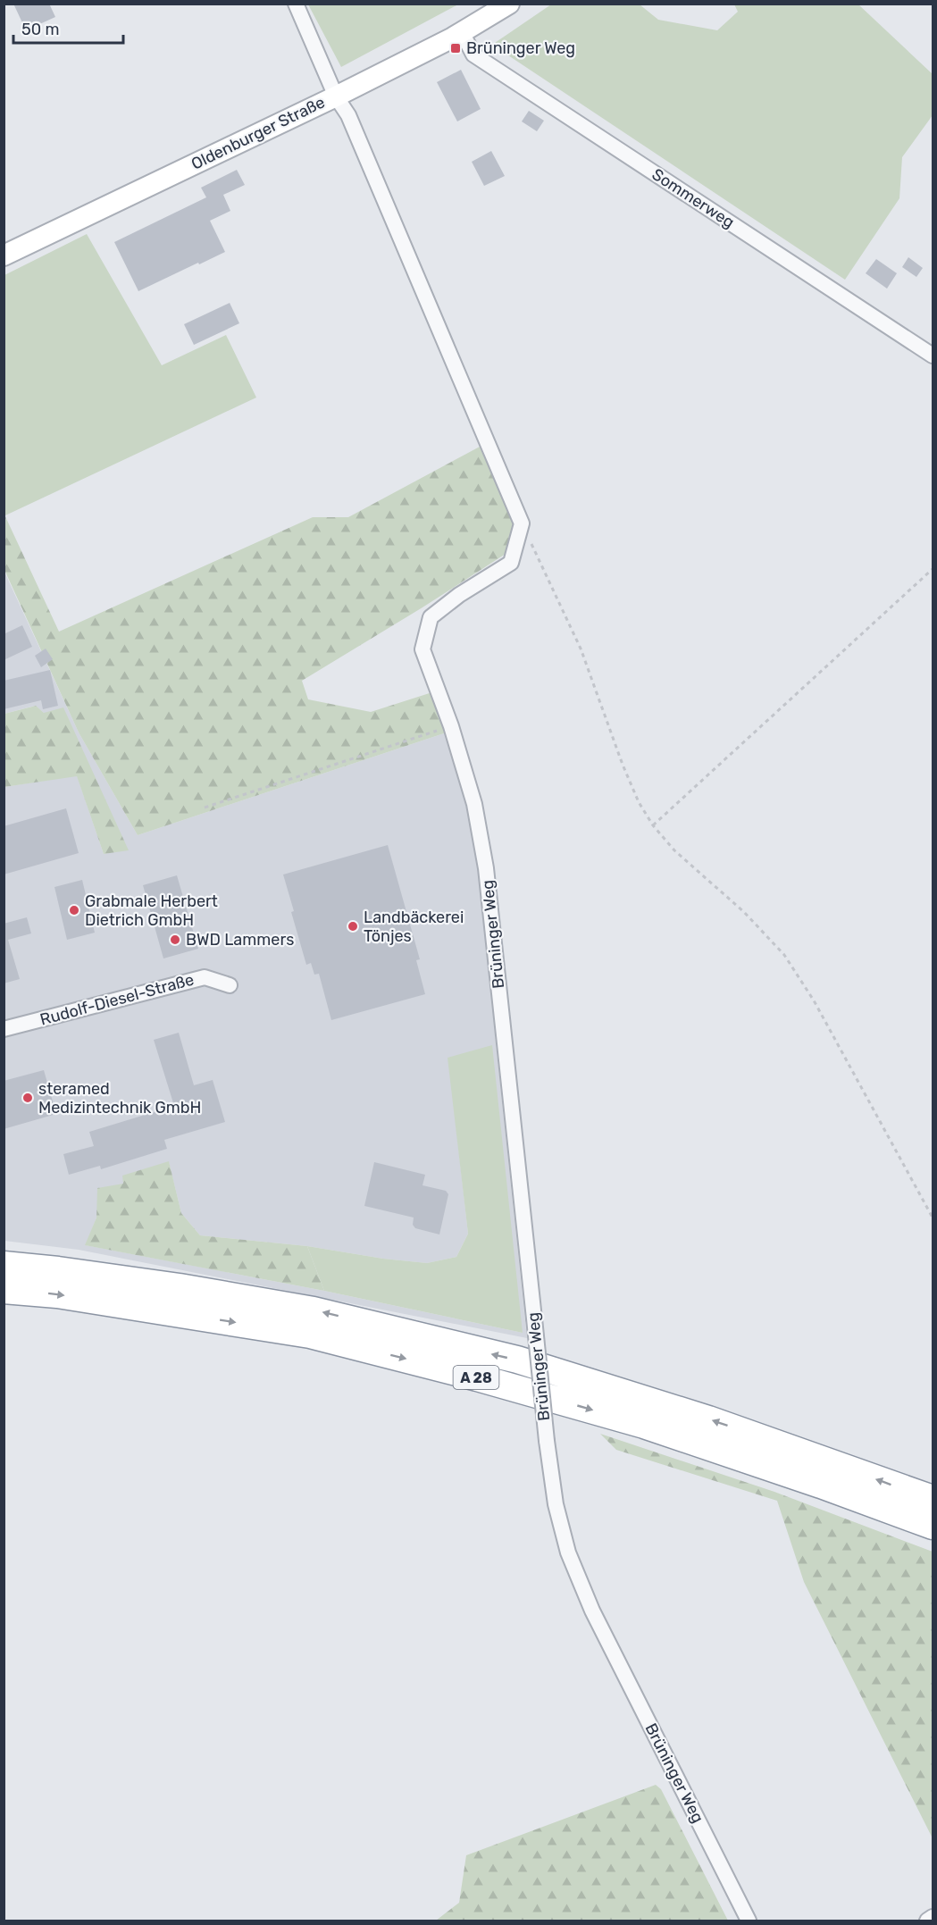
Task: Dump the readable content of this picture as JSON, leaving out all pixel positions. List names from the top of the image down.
{
  "streets": {
    "highway": ["A 28"],
    "main road": ["Oldenburger Straße"],
    "street": ["Sommerweg", "Brüninger Weg", "Rudolf-Diesel-Straße"]
  },
  "crossings": [
    ["Oldenburger Straße", "Sommerweg"]
  ],
  "places": {
    "transit": ["Brüninger Weg"],
    "other": [
      "Grabmale Herbert Dietrich GmbH",
      "Landbäckerei Tönjes",
      "BWD Lammers",
      "steramed Medizintechnik GmbH"
    ]
  },
  "scale_bar": "50 m"
}
